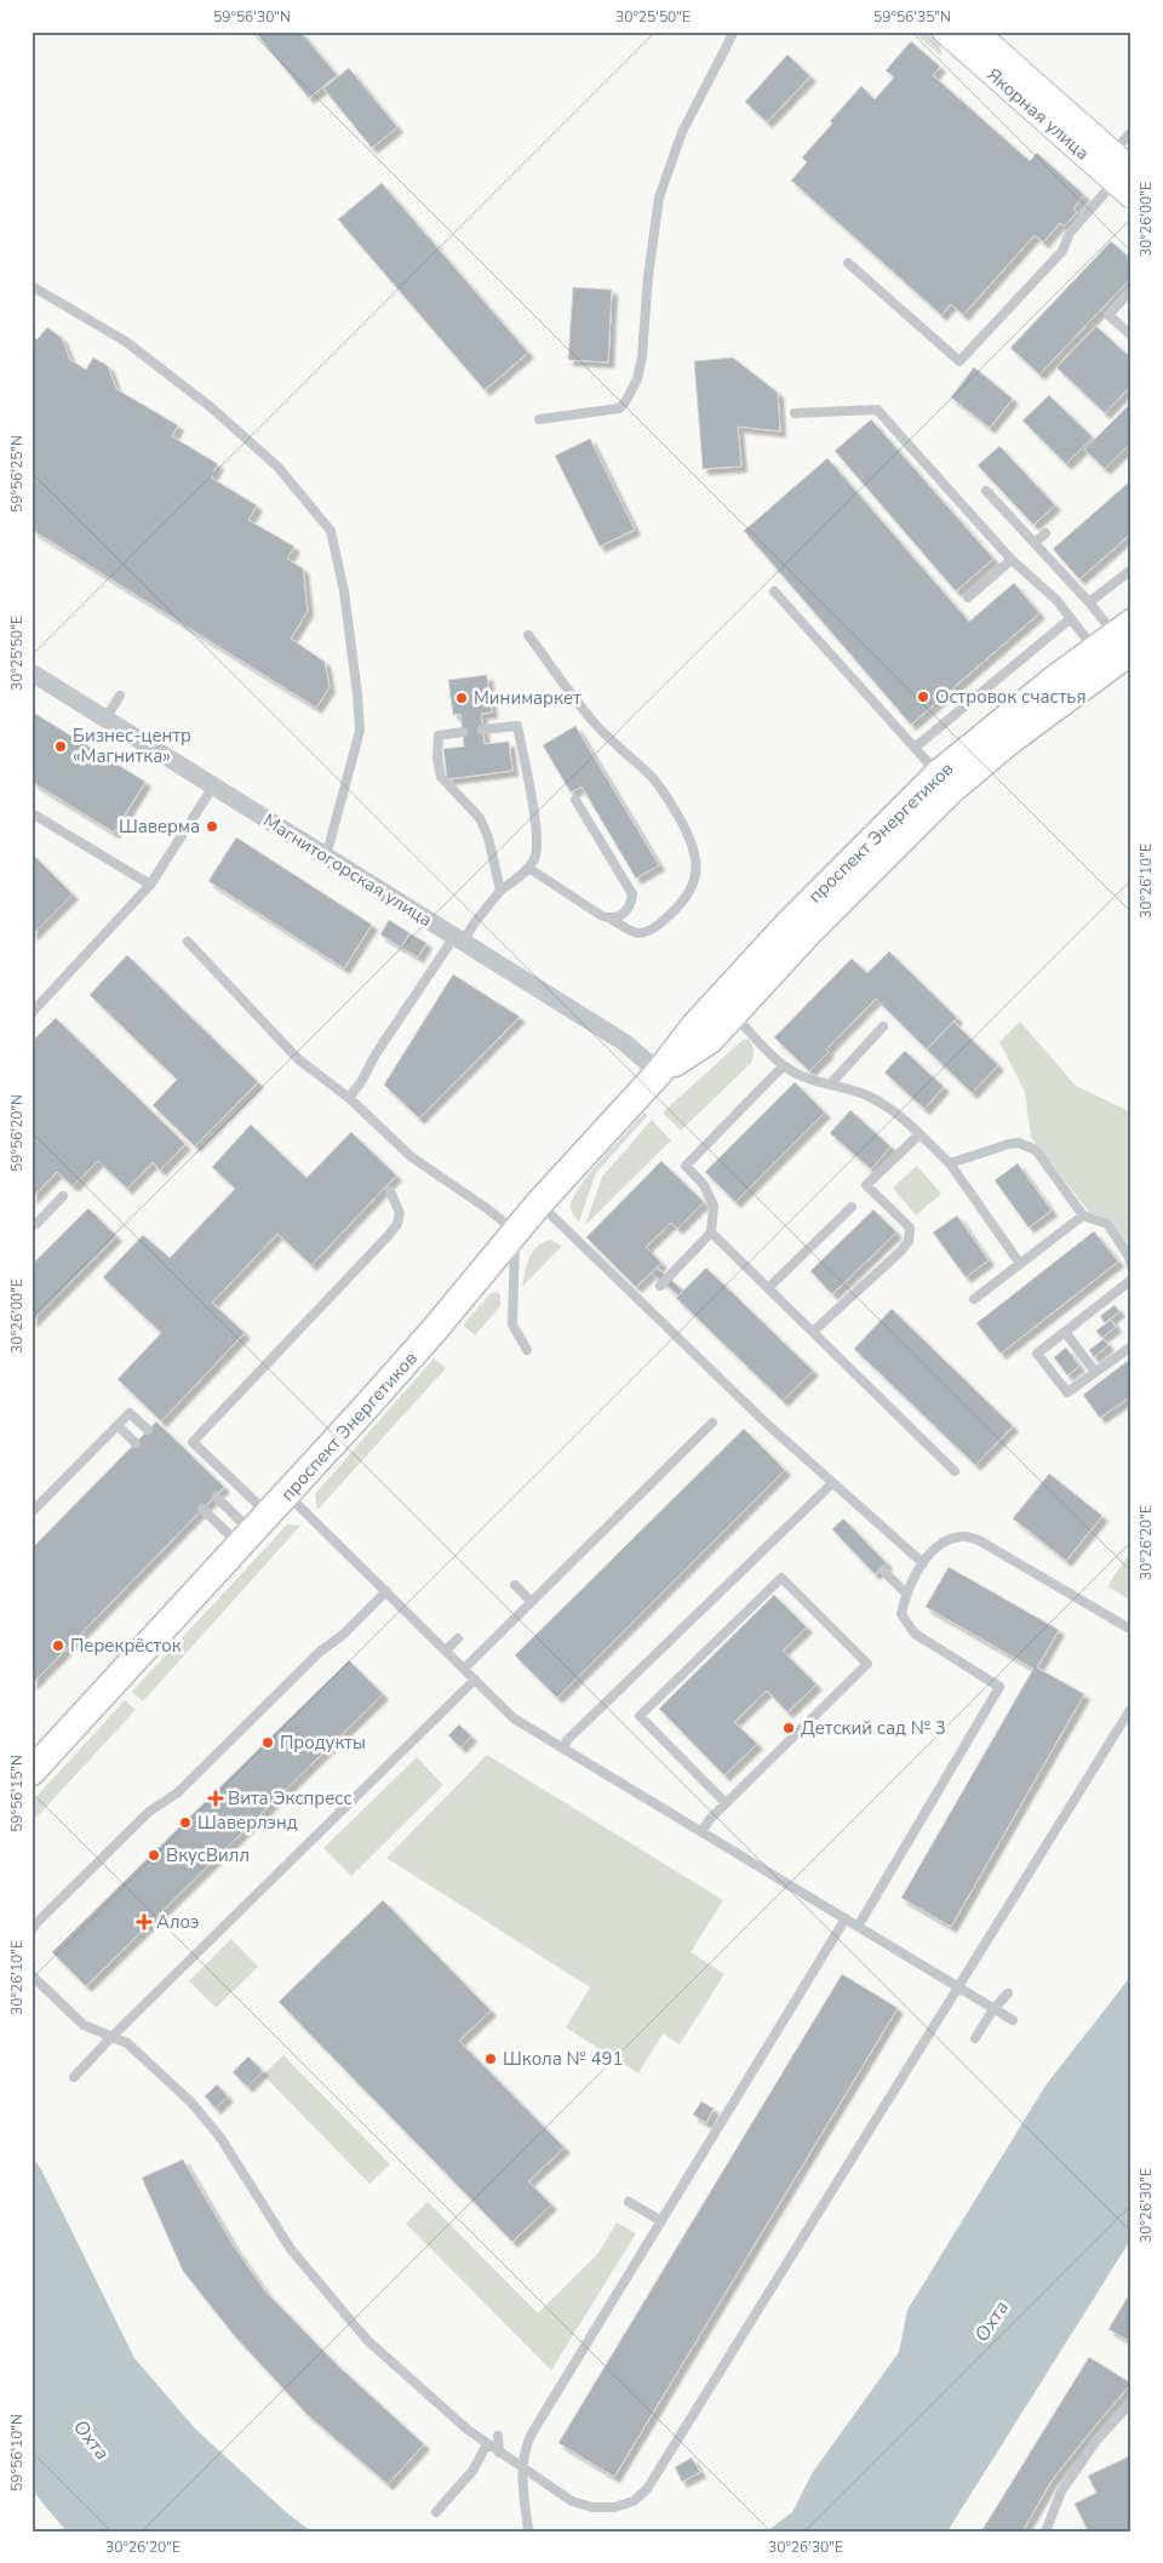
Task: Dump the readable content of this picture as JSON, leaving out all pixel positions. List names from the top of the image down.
{
  "streets": {
    "main road": ["проспект Энергетиков"],
    "street": ["Якорная улица", "Магнитогорская улица"]
  },
  "crossings": [
    ["проспект Энергетиков", "Магнитогорская улица"]
  ],
  "water": ["Охта"],
  "places": {
    "other": [
      "Островок счастья",
      "Минимаркет",
      "Бизнес-центр «Магнитка»",
      "Шаверма",
      "Перекрёсток",
      "Детский сад № 3",
      "Продукты",
      "Шаверлэнд",
      "ВкусВилл",
      "Школа № 491"
    ],
    "health": ["Вита Экспресс", "Алоэ"]
  },
  "coordinates": [
    "59°56'30\"N",
    "30°25'50\"E",
    "59°56'35\"N",
    "30°26'00\"E",
    "59°56'25\"N",
    "30°26'10\"E",
    "59°56'20\"N",
    "30°26'20\"E",
    "59°56'15\"N",
    "30°26'30\"E",
    "59°56'10\"N"
  ]
}
